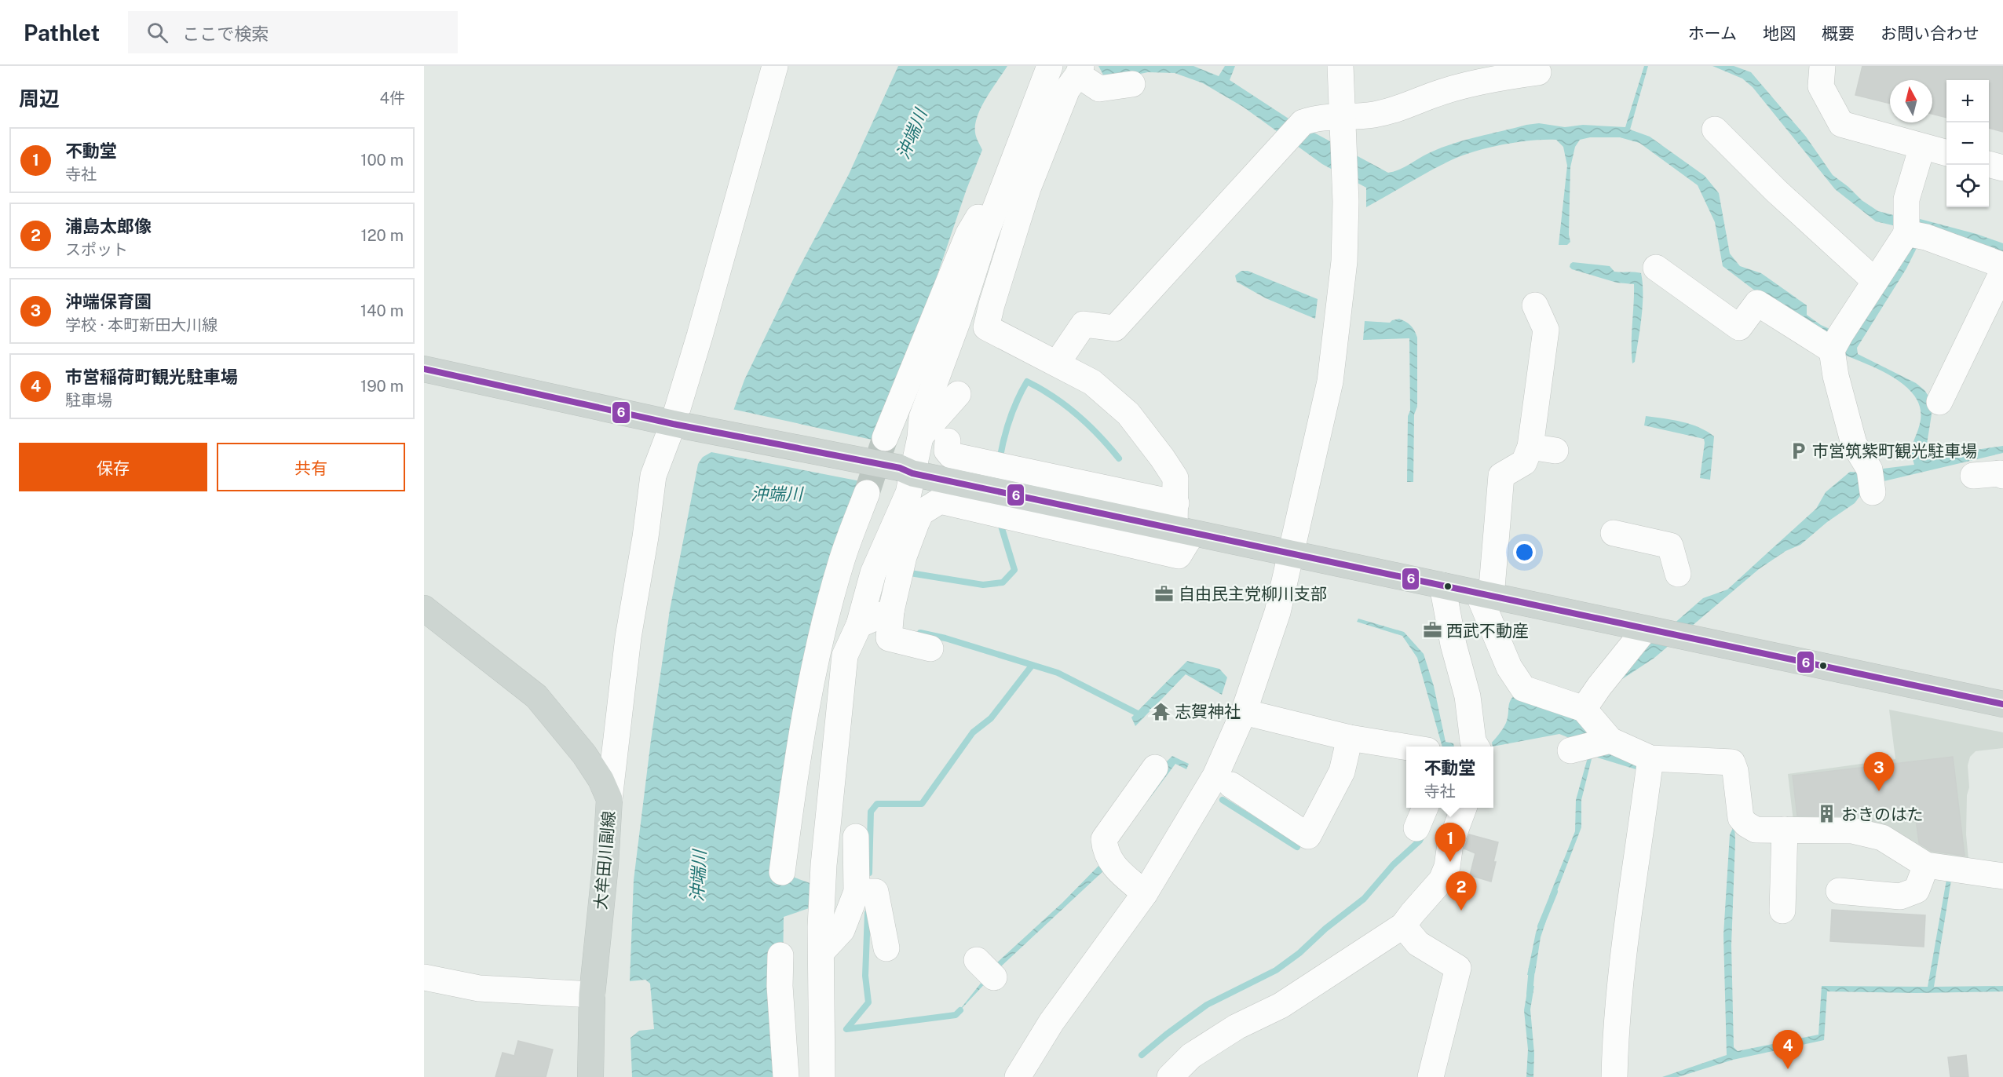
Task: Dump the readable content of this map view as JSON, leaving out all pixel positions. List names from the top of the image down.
{
  "streets": {
    "main road": ["大牟田川副線"]
  },
  "water": ["沖端川"],
  "places": {
    "parking": ["市営筑紫町観光駐車場"],
    "office": ["自由民主党柳川支部", "西武不動産"],
    "temple": ["志賀神社"],
    "building": ["おきのはた"]
  },
  "lines": ["transit line 6"],
  "north": "top",
  "page": {
    "header": "Pathlet",
    "search": "ここで検索",
    "nav": [
      "ホーム",
      "地図",
      "概要",
      "お問い合わせ"
    ],
    "heading": ["周辺", "4件"],
    "map_buttons": ["+", "−"],
    "list": [
      {
        "mark": "1",
        "name": "不動堂",
        "note": "寺社",
        "value": "100 m"
      },
      {
        "mark": "2",
        "name": "浦島太郎像",
        "note": "スポット",
        "value": "120 m"
      },
      {
        "mark": "3",
        "name": "沖端保育園",
        "note": "学校 · 本町新田大川線",
        "value": "140 m"
      },
      {
        "mark": "4",
        "name": "市営稲荷町観光駐車場",
        "note": "駐車場",
        "value": "190 m"
      }
    ],
    "buttons": ["保存", "共有"],
    "popup": ["不動堂", "寺社"],
    "pins": [
      "3",
      "1",
      "2",
      "4"
    ]
  }
}
